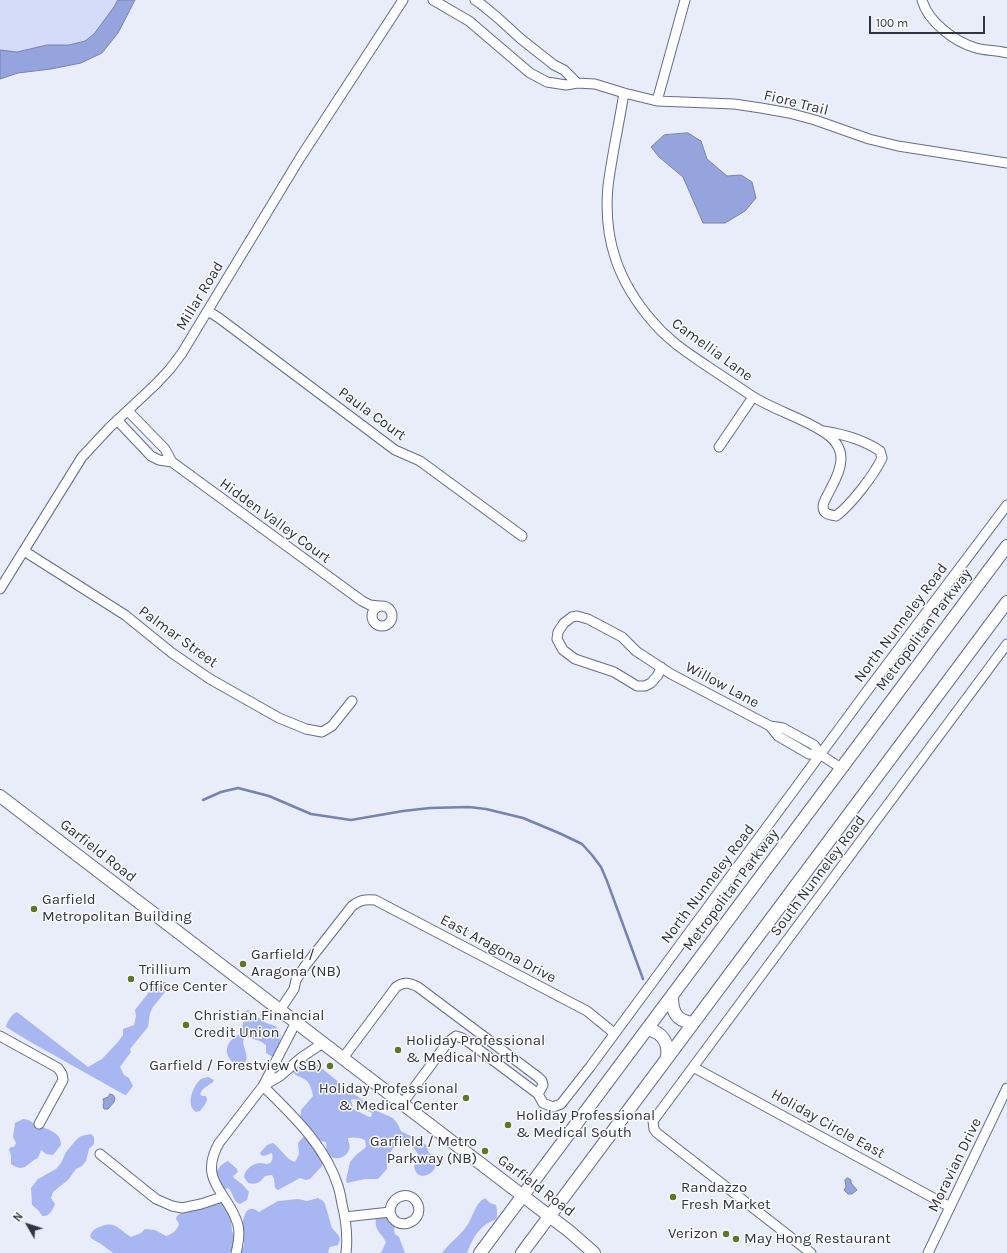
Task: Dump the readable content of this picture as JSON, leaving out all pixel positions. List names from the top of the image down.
{
  "streets": {
    "main road": ["Metropolitan Parkway", "Garfield Road"],
    "street": [
      "Fiore Trail",
      "Millar Road",
      "Camellia Lane",
      "Paula Court",
      "Hidden Valley Court",
      "North Nunneley Road",
      "Palmar Street",
      "Willow Lane",
      "South Nunneley Road",
      "East Aragona Drive",
      "Holiday Circle East",
      "Moravian Drive"
    ]
  },
  "crossings": [
    ["Fiore Trail", "Camellia Lane"],
    ["Millar Road", "Paula Court"],
    ["Millar Road", "Hidden Valley Court"],
    ["Millar Road", "Palmar Street"],
    ["North Nunneley Road", "Willow Lane"],
    ["North Nunneley Road", "Garfield Road"],
    ["North Nunneley Road", "East Aragona Drive"],
    ["Metropolitan Parkway", "Willow Lane"],
    ["Metropolitan Parkway", "Garfield Road"],
    ["Garfield Road", "East Aragona Drive"],
    ["South Nunneley Road", "Holiday Circle East"],
    ["Holiday Circle East", "Moravian Drive"]
  ],
  "places": [
    "Garfield Metropolitan Building",
    "Garfield / Aragona (NB)",
    "Trillium Office Center",
    "Christian Financial Credit Union",
    "Holiday Professional & Medical North",
    "Garfield / Forestview (SB)",
    "Holiday Professional & Medical Center",
    "Holiday Professional & Medical South",
    "Garfield / Metro Parkway (NB)",
    "Randazzo Fresh Market",
    "Verizon",
    "May Hong Restaurant"
  ],
  "scale_bar": "100 m",
  "north": "top left"
}
